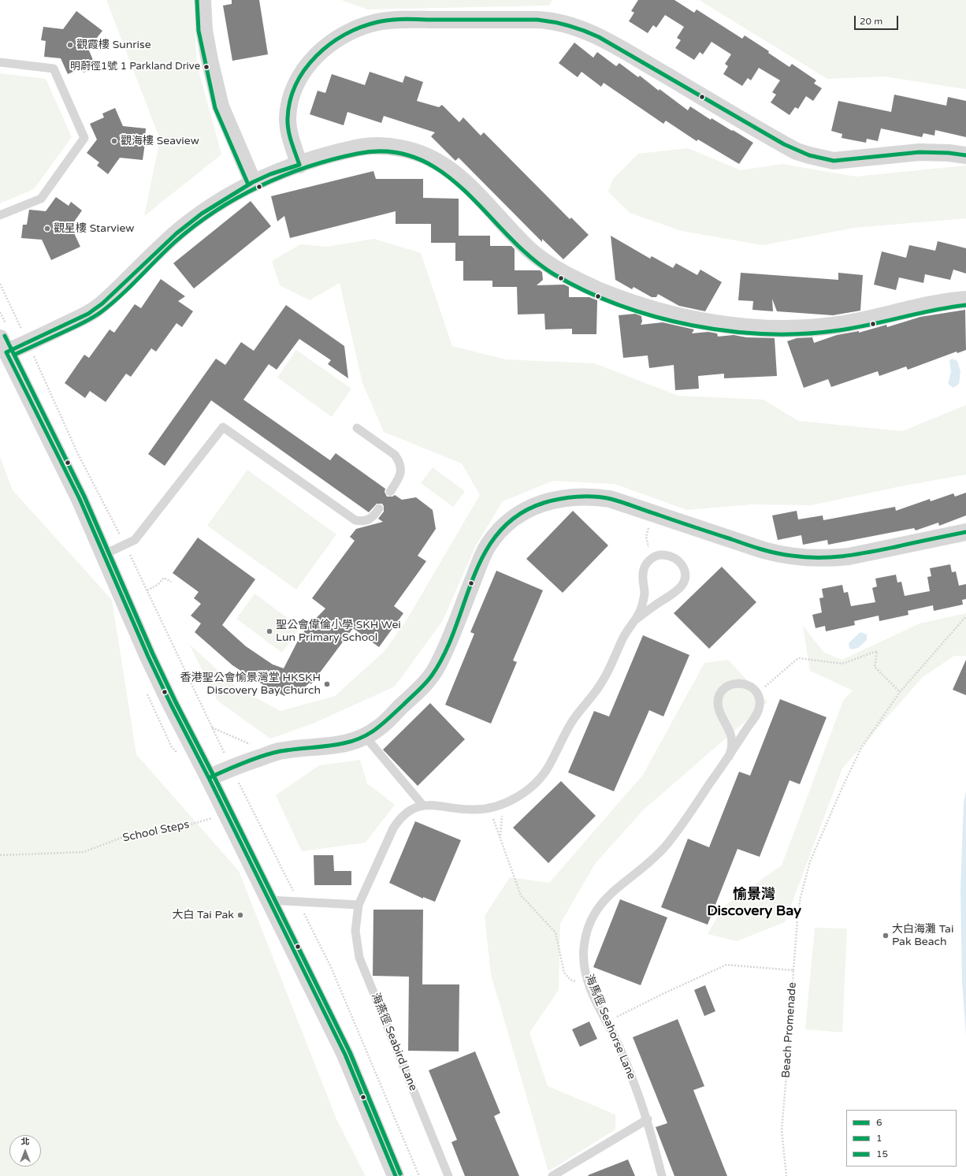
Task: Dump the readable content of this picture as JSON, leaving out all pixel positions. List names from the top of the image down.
{
  "streets": {
    "lane": ["海馬徑 Seahorse Lane", "海燕徑 Seabird Lane"],
    "path": ["School Steps", "Beach Promenade"]
  },
  "crossings": [
    ["海馬徑 Seahorse Lane", "Beach Promenade"]
  ],
  "districts": ["愉景灣 Discovery Bay"],
  "places": [
    "觀霞樓 Sunrise",
    "明蔚徑1號 1 Parkland Drive",
    "觀海樓 Seaview",
    "觀星樓 Starview",
    "聖公會偉倫小學 SKH Wei Lun Primary School",
    "香港聖公會愉景灣堂 HKSKH Discovery Bay Church",
    "大白 Tai Pak",
    "大白海灘 Tai Pak Beach"
  ],
  "lines": ["transit line 1", "transit line 6", "transit line 15"],
  "legend": ["6", "1", "15"],
  "scale_bar": "20 m",
  "north": "top"
}
